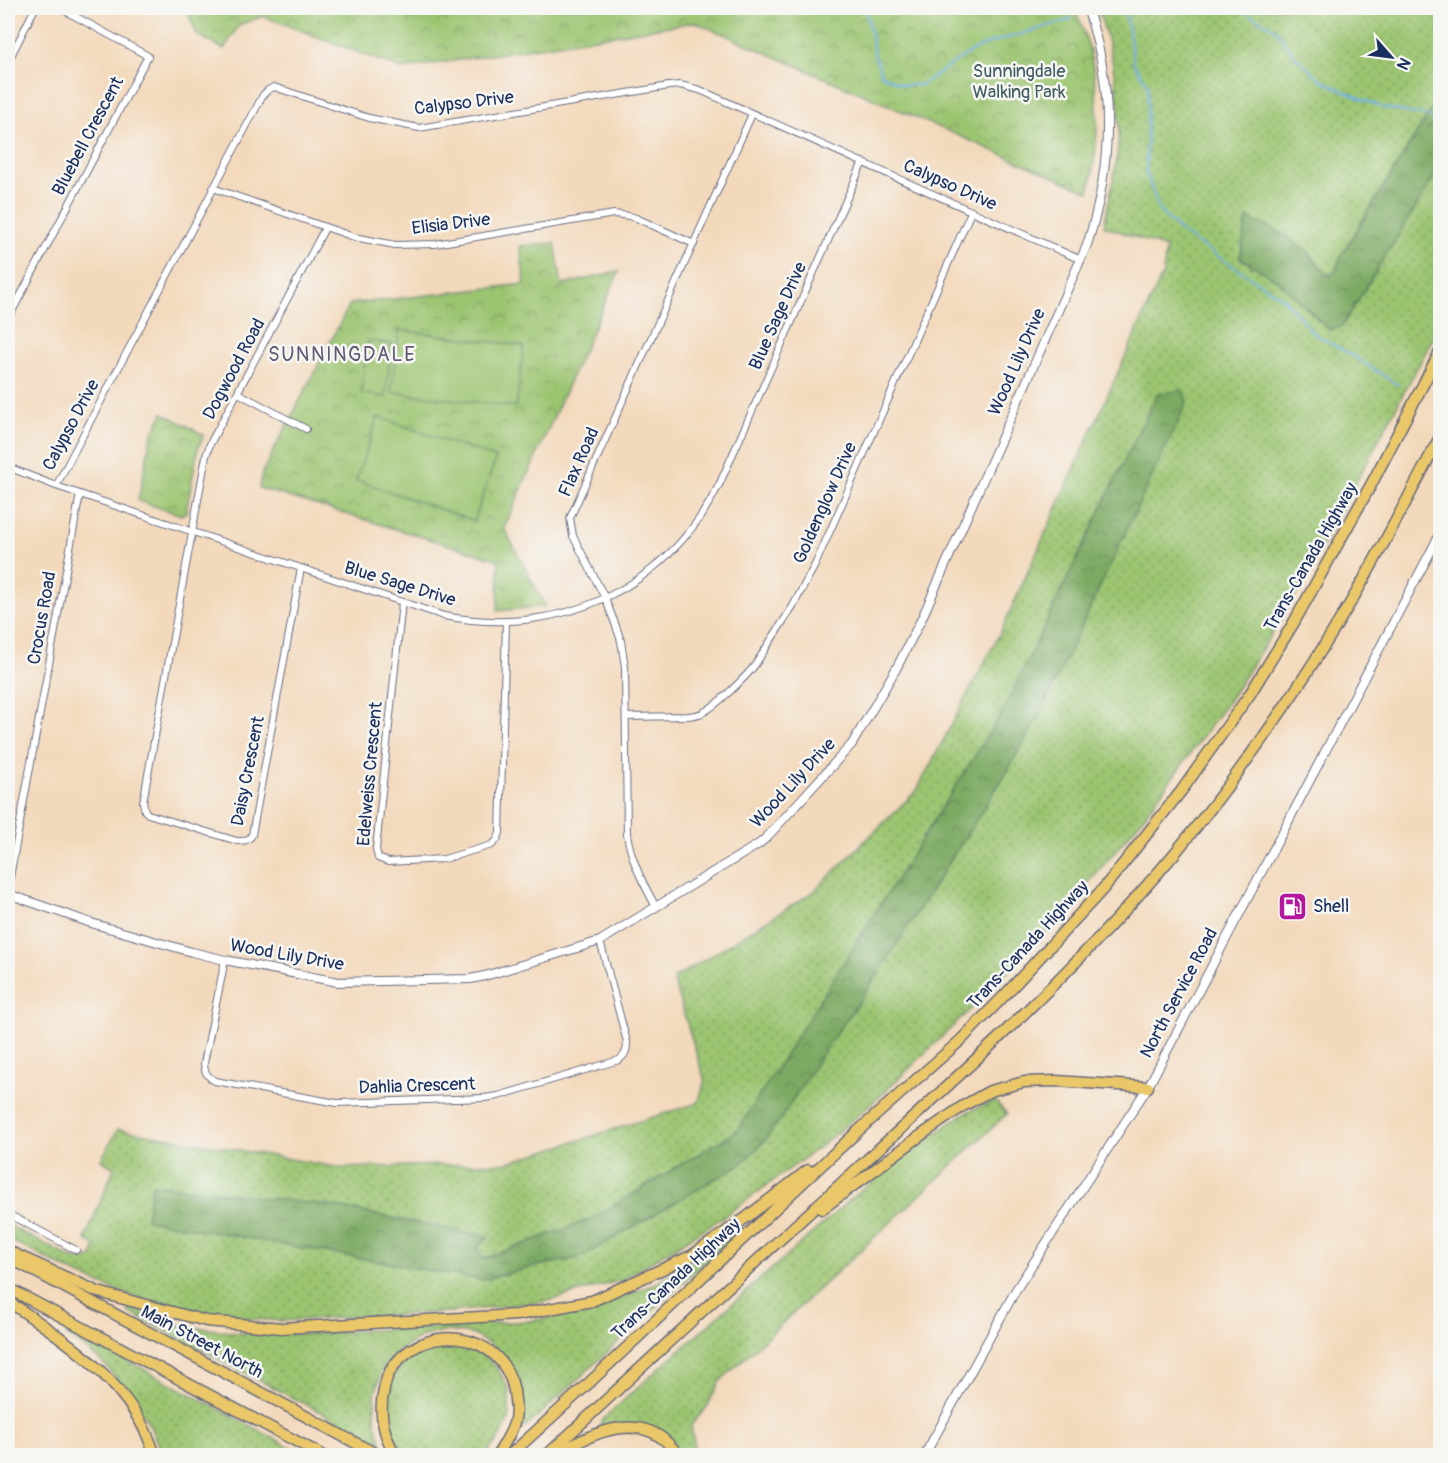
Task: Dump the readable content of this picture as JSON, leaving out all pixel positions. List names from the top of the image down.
{
  "streets": {
    "main road": ["Trans-Canada Highway", "Main Street North"],
    "street": [
      "Calypso Drive",
      "Bluebell Crescent",
      "Elisia Drive",
      "Blue Sage Drive",
      "Wood Lily Drive",
      "Dogwood Road",
      "Flax Road",
      "Goldenglow Drive",
      "Crocus Road",
      "Daisy Crescent",
      "Edelweiss Crescent",
      "North Service Road",
      "Dahlia Crescent"
    ]
  },
  "crossings": [
    ["Calypso Drive", "Elisia Drive"],
    ["Calypso Drive", "Blue Sage Drive"],
    ["Calypso Drive", "Wood Lily Drive"],
    ["Calypso Drive", "Flax Road"],
    ["Calypso Drive", "Goldenglow Drive"],
    ["Elisia Drive", "Dogwood Road"],
    ["Elisia Drive", "Flax Road"],
    ["Blue Sage Drive", "Dogwood Road"],
    ["Blue Sage Drive", "Flax Road"],
    ["Blue Sage Drive", "Crocus Road"],
    ["Blue Sage Drive", "Daisy Crescent"],
    ["Blue Sage Drive", "Edelweiss Crescent"],
    ["Wood Lily Drive", "Flax Road"],
    ["Wood Lily Drive", "Dahlia Crescent"],
    ["Dogwood Road", "Daisy Crescent"],
    ["Flax Road", "Goldenglow Drive"]
  ],
  "districts": ["SUNNINGDALE"],
  "parks": ["Sunningdale Walking Park"],
  "places": {
    "fuel station": ["Shell"]
  },
  "north": "bottom right"
}
